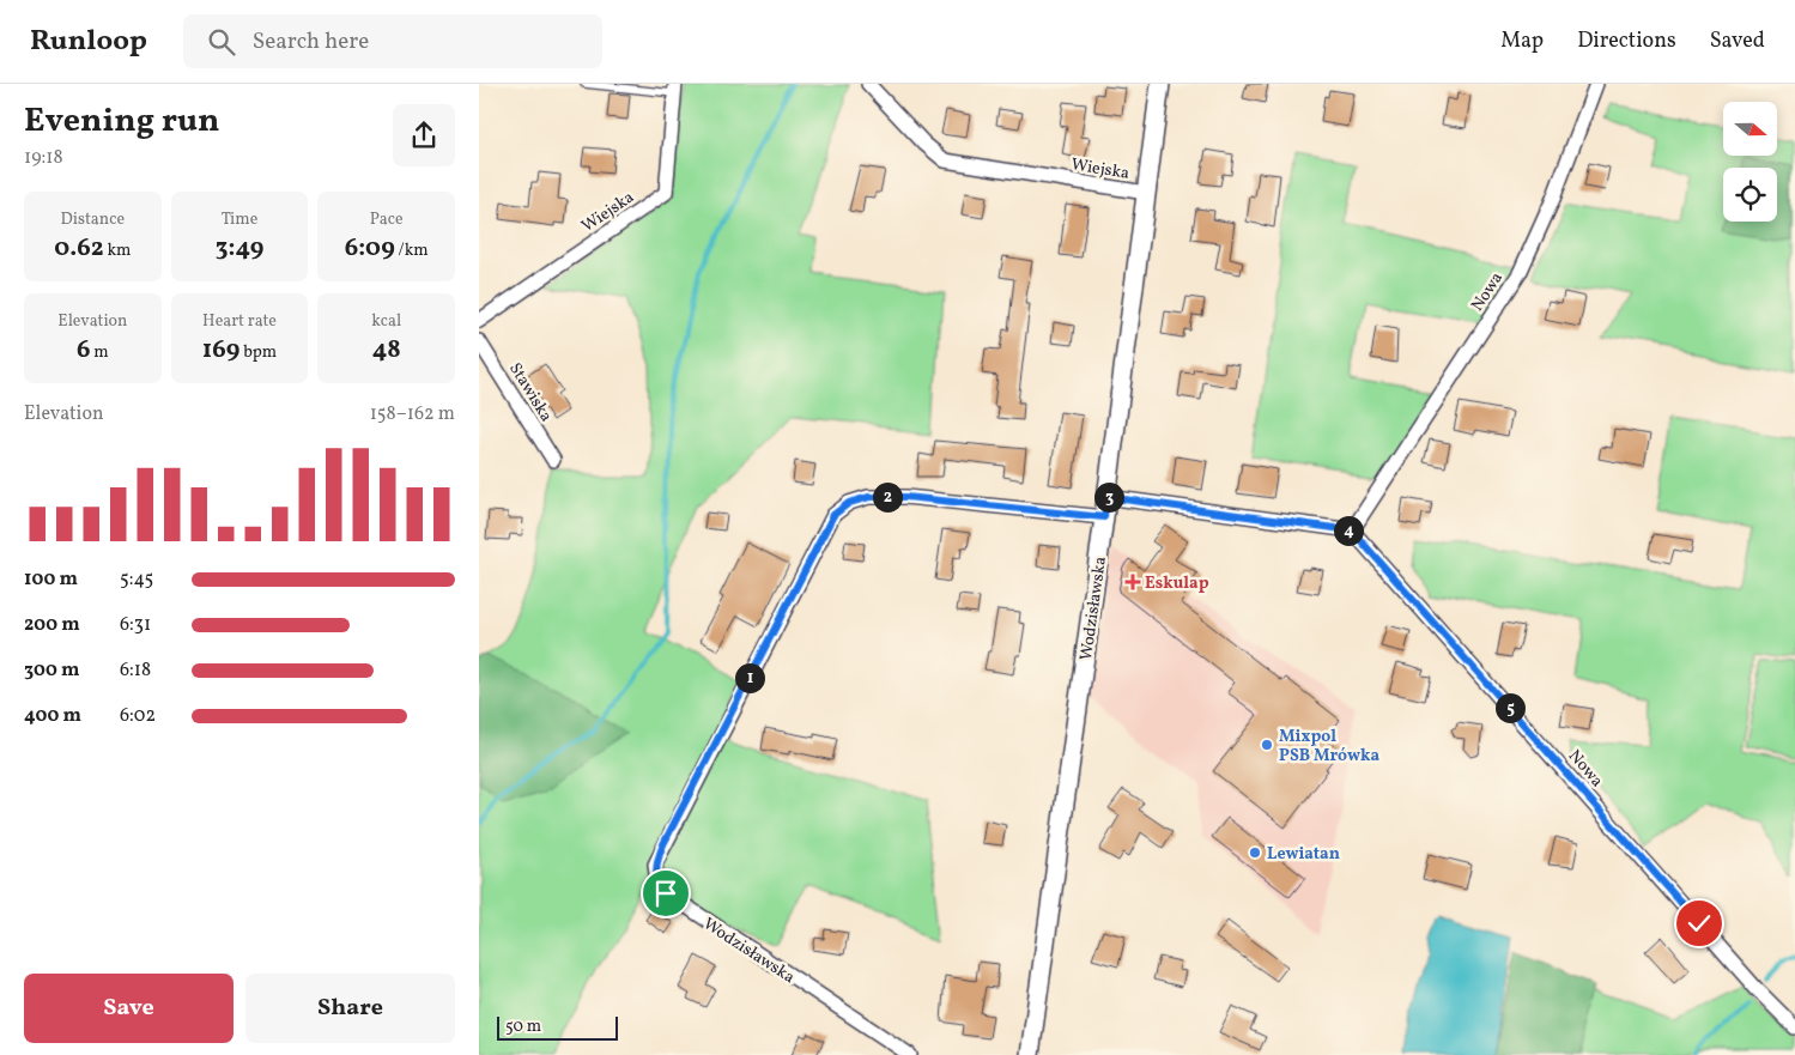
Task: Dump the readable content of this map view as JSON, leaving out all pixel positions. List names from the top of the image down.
{
  "streets": {
    "street": [
      "Wiejska",
      "Nowa",
      "Stawiska",
      "Wodzisławska"
    ]
  },
  "crossings": [
    ["Wiejska", "Wodzisławska"]
  ],
  "places": {
    "health": ["Eskulap"],
    "other": ["Mixpol PSB Mrówka", "Lewiatan"]
  },
  "scale_bar": "50 m",
  "north": "right",
  "page": {
    "header": "Runloop",
    "search": "Search here",
    "nav": ["Map", "Directions", "Saved"],
    "heading": ["Evening run", "19:18"],
    "stats": [
      ["Distance", "0.62 km"],
      ["Time", "3:49"],
      ["Pace", "6:09 /km"],
      ["Elevation", "6 m"],
      ["Heart rate", "169 bpm"],
      ["kcal", "48"]
    ],
    "chart": ["Elevation", "158–162 m"],
    "pins": [
      "2",
      "3",
      "4",
      "1",
      "5"
    ],
    "list": [
      {
        "name": "100 m",
        "note": "5:45"
      },
      {
        "name": "200 m",
        "note": "6:31"
      },
      {
        "name": "300 m",
        "note": "6:18"
      },
      {
        "name": "400 m",
        "note": "6:02"
      }
    ],
    "buttons": ["Save", "Share"],
    "scale": "50 m"
  }
}
